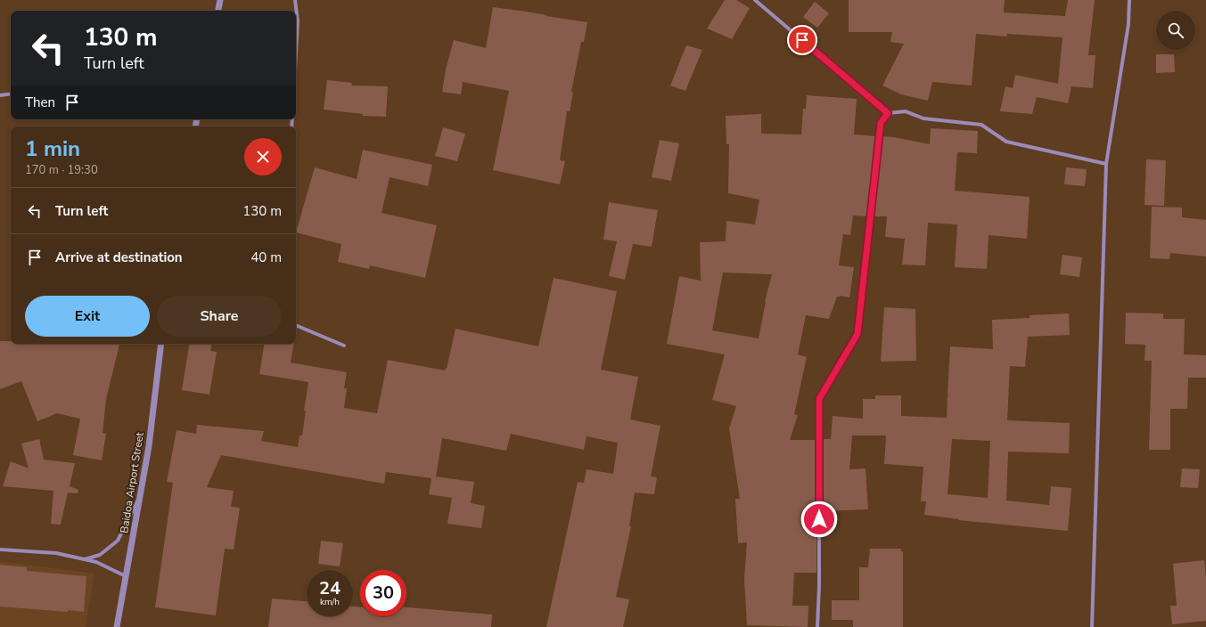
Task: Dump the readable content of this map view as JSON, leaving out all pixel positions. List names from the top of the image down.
{
  "streets": {
    "street": ["Baidoa Airport Street"]
  },
  "page": {
    "turn": ["130 m", "Turn left"],
    "then": "Then",
    "heading": ["1 min", "170 m · 19:30"],
    "list": [
      {
        "name": "Turn left",
        "value": "130 m"
      },
      {
        "name": "Arrive at destination",
        "value": "40 m"
      }
    ],
    "buttons": ["Exit", "Share"],
    "speed": "24 km/h",
    "limit": "30"
  }
}
